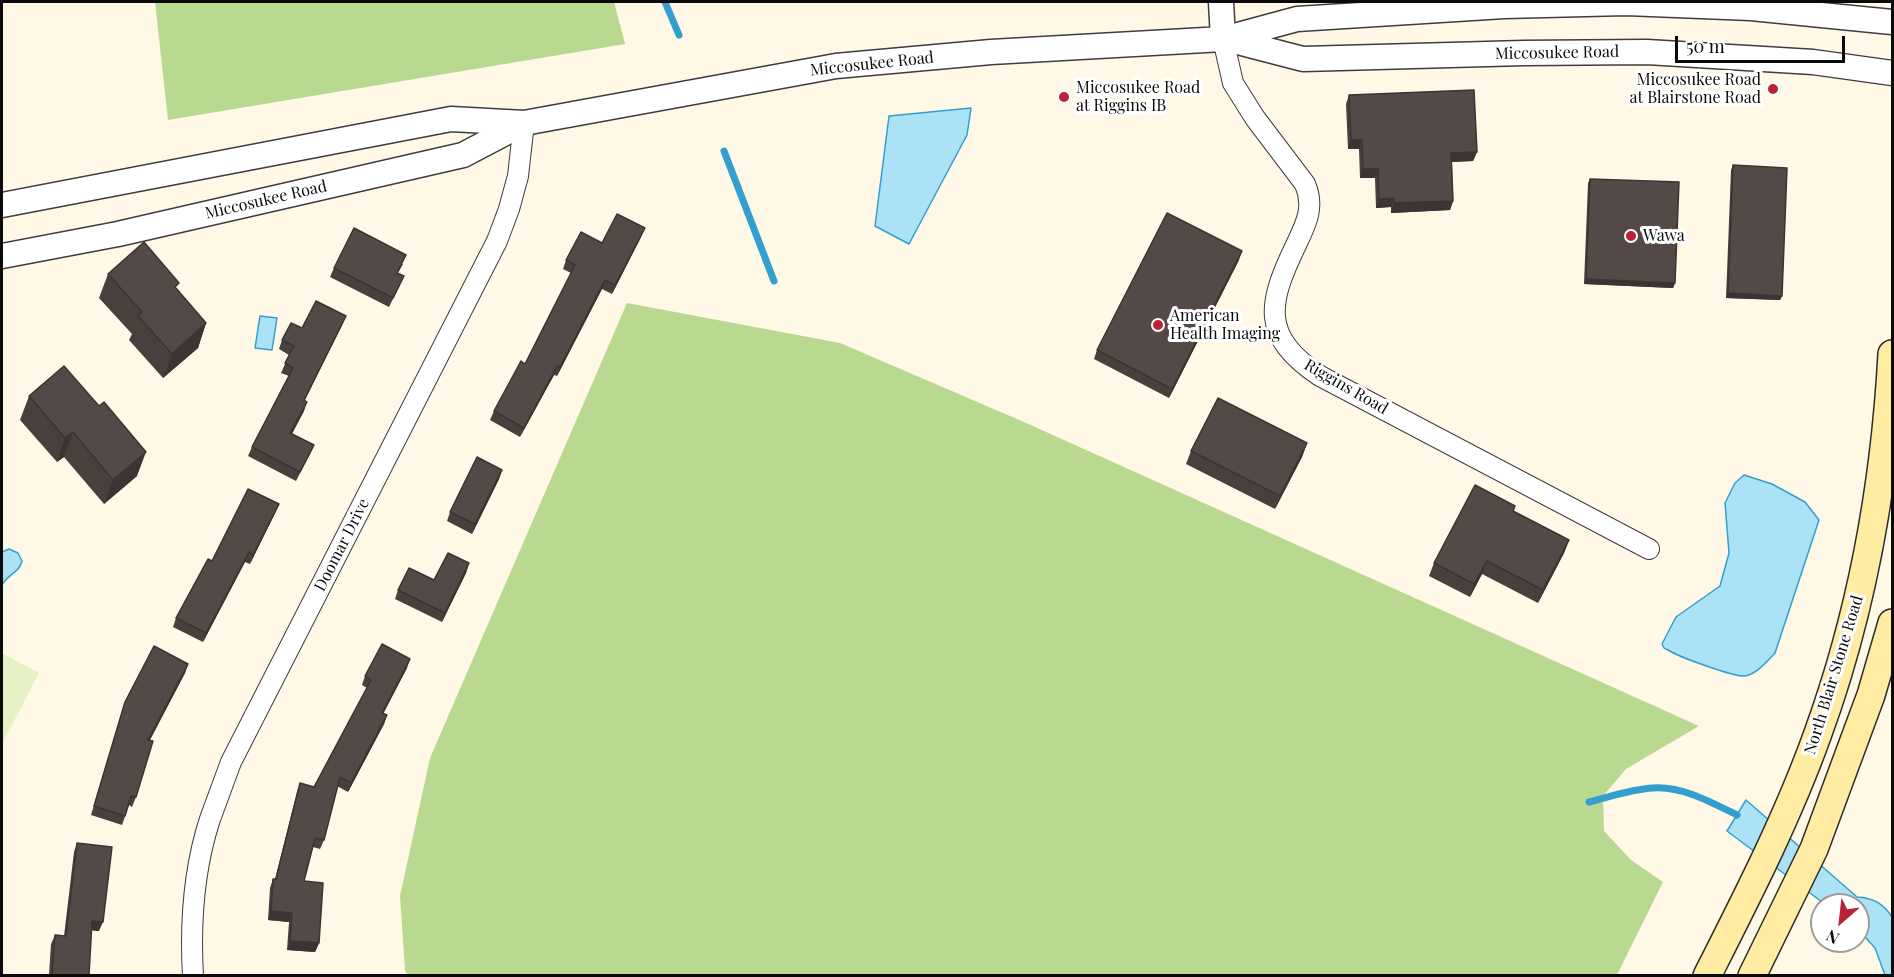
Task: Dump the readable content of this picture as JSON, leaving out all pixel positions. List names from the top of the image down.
{
  "streets": {
    "main road": ["North Blair Stone Road"],
    "street": ["Miccosukee Road", "Riggins Road", "Doomar Drive"]
  },
  "crossings": [
    ["Miccosukee Road", "Riggins Road"],
    ["Miccosukee Road", "Doomar Drive"]
  ],
  "places": [
    "Miccosukee Road at Blairstone Road",
    "Miccosukee Road at Riggins IB",
    "Wawa",
    "American Health Imaging"
  ],
  "scale_bar": "50 m",
  "north": "bottom left"
}
